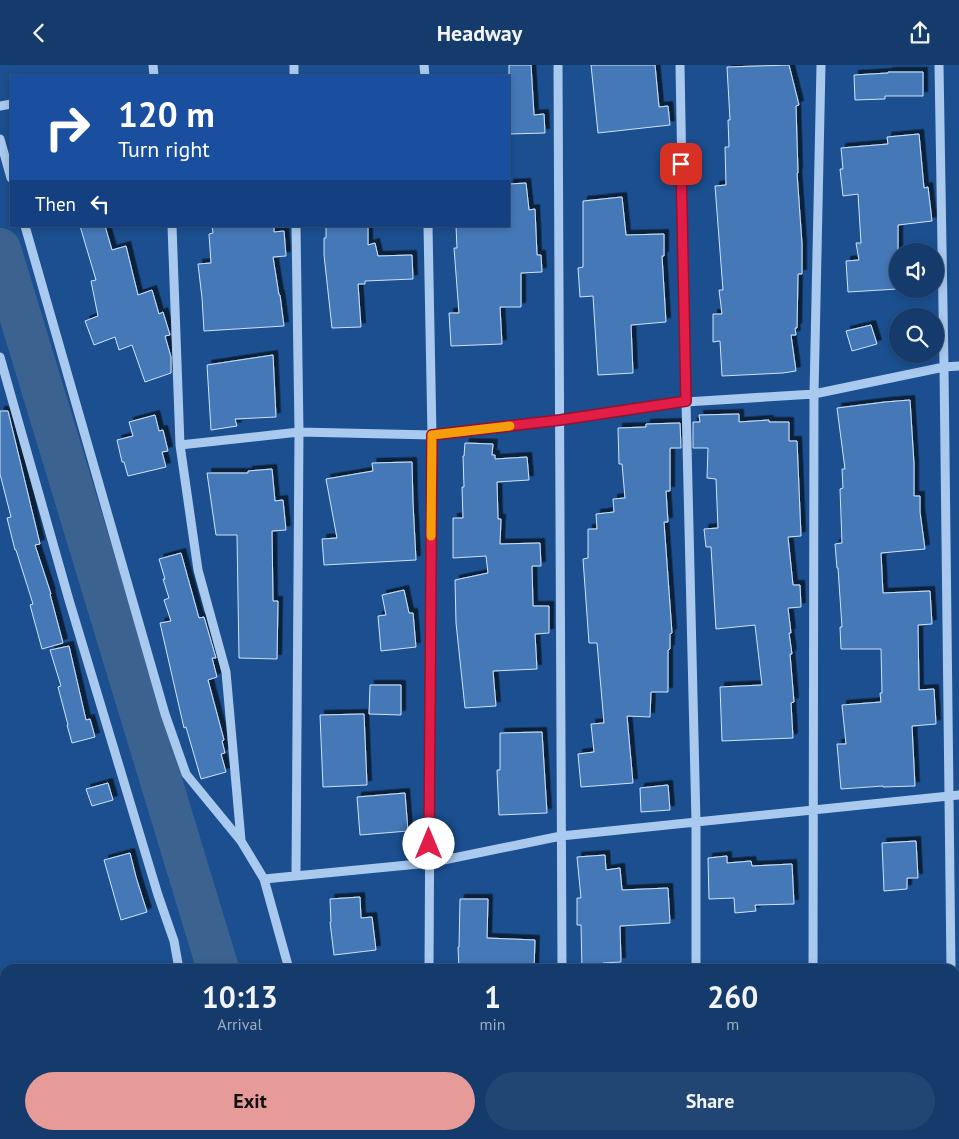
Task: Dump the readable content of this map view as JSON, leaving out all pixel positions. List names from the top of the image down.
{
  "page": {
    "header": "Headway",
    "turn": ["120 m", "Turn right"],
    "then": "Then",
    "eta": [
      "10:13",
      "Arrival",
      "1",
      "min",
      "260",
      "m"
    ],
    "buttons": ["Exit", "Share"]
  }
}
